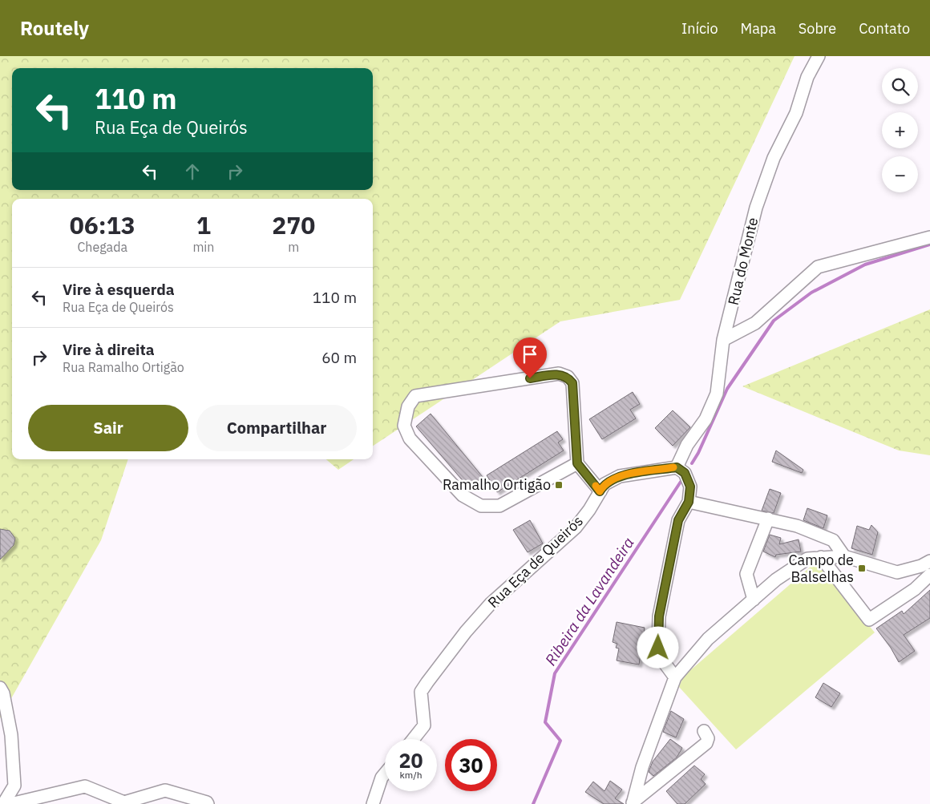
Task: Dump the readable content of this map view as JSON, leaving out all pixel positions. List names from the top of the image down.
{
  "streets": {
    "street": ["Rua do Monte", "Rua Eça de Queirós"]
  },
  "crossings": [
    ["Rua do Monte", "Rua Eça de Queirós"]
  ],
  "water": ["Ribeira da Lavandeira"],
  "places": {
    "transit": ["Ramalho Ortigão", "Campo de Balselhas"]
  },
  "page": {
    "header": "Routely",
    "nav": [
      "Início",
      "Mapa",
      "Sobre",
      "Contato"
    ],
    "map_buttons": ["+", "−"],
    "turn": ["110 m", "Rua Eça de Queirós"],
    "eta": [
      "06:13",
      "Chegada",
      "1",
      "min",
      "270",
      "m"
    ],
    "list": [
      {
        "name": "Vire à esquerda",
        "note": "Rua Eça de Queirós",
        "value": "110 m"
      },
      {
        "name": "Vire à direita",
        "note": "Rua Ramalho Ortigão",
        "value": "60 m"
      }
    ],
    "buttons": ["Sair", "Compartilhar"],
    "speed": "20 km/h",
    "limit": "30"
  }
}
